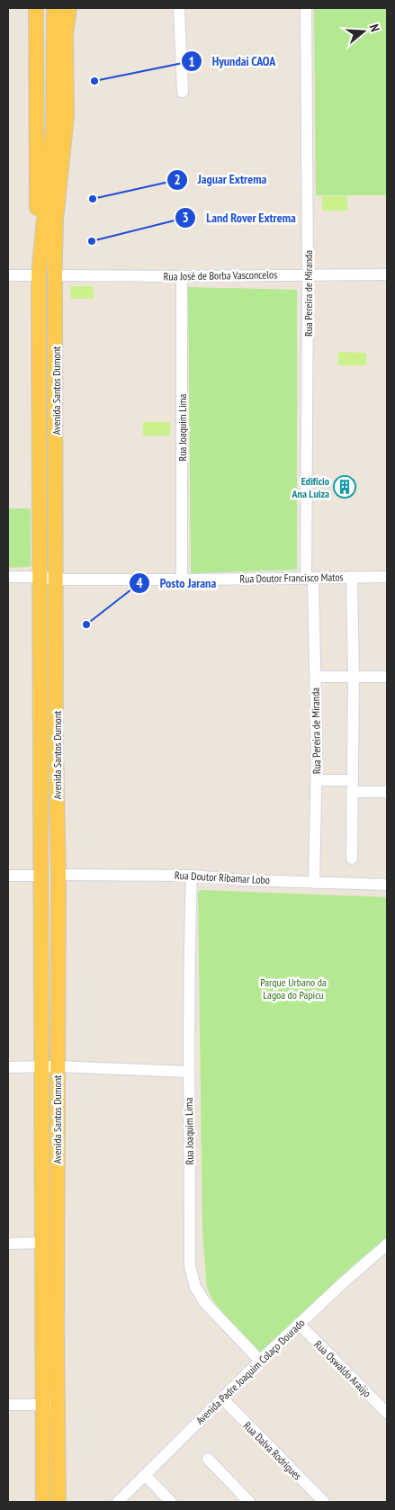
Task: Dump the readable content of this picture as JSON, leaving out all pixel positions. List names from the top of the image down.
{
  "streets": {
    "main road": ["Avenida Santos Dumont"],
    "street": [
      "Rua José de Borba Vasconcelos",
      "Rua Pereira de Miranda",
      "Rua Joaquim Lima",
      "Rua Doutor Francisco Matos",
      "Rua Doutor Ribamar Lobo",
      "Rua Oswaldo Araújo",
      "Avenida Padre Joaquim Colaço Dourado",
      "Rua Dalva Rodrigues"
    ]
  },
  "crossings": [
    ["Rua José de Borba Vasconcelos", "Rua Pereira de Miranda"],
    ["Rua José de Borba Vasconcelos", "Avenida Santos Dumont"],
    ["Rua José de Borba Vasconcelos", "Rua Joaquim Lima"],
    ["Rua Pereira de Miranda", "Rua Doutor Francisco Matos"],
    ["Rua Pereira de Miranda", "Rua Doutor Ribamar Lobo"],
    ["Avenida Santos Dumont", "Rua Doutor Francisco Matos"],
    ["Avenida Santos Dumont", "Rua Doutor Ribamar Lobo"],
    ["Rua Joaquim Lima", "Rua Doutor Francisco Matos"],
    ["Rua Joaquim Lima", "Rua Doutor Ribamar Lobo"],
    ["Rua Joaquim Lima", "Avenida Padre Joaquim Colaço Dourado"],
    ["Rua Oswaldo Araújo", "Avenida Padre Joaquim Colaço Dourado"],
    ["Avenida Padre Joaquim Colaço Dourado", "Rua Dalva Rodrigues"]
  ],
  "parks": ["Parque Urbano da Lagoa do Papicu"],
  "places": {
    "other": [
      "Hyundai CAOA",
      "Jaguar Extrema",
      "Land Rover Extrema",
      "Posto Jarana"
    ],
    "building": ["Edifício Ana Luiza"]
  },
  "north": "right"
}
